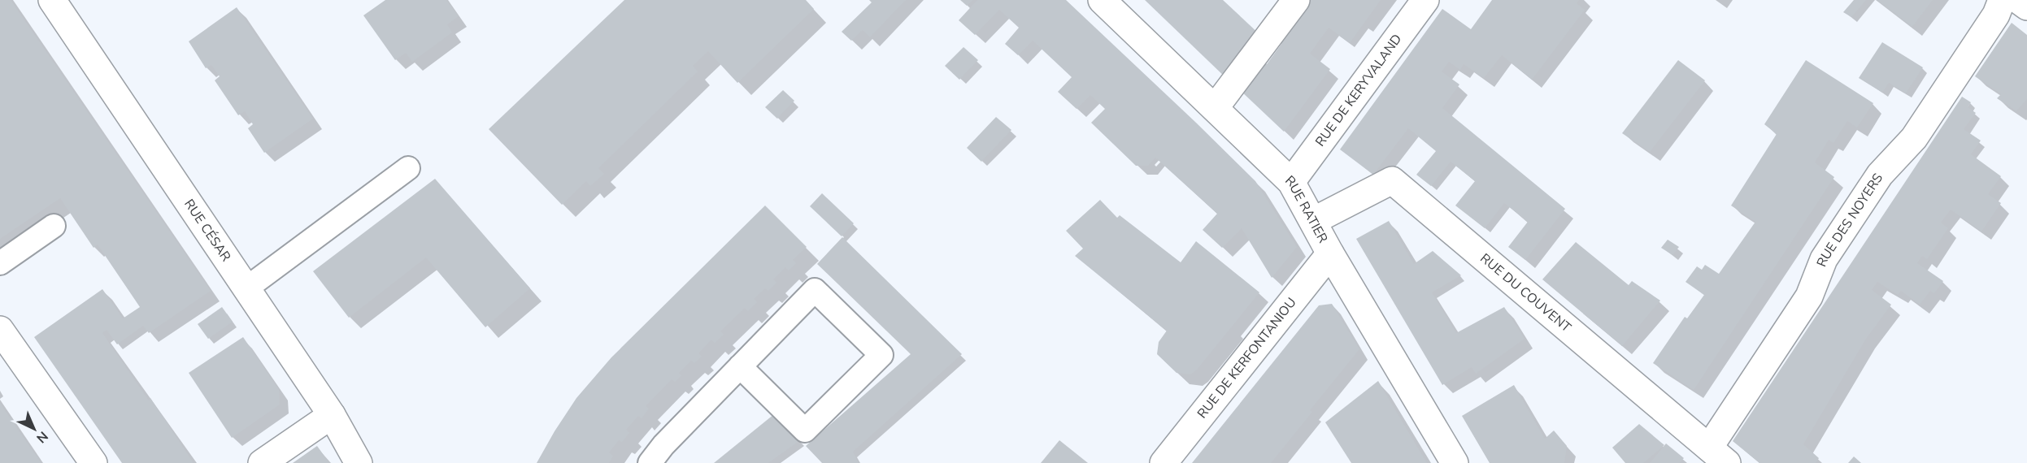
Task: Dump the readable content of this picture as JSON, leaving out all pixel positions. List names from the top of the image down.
{
  "streets": {
    "street": [
      "RUE DE KERYVALAND",
      "RUE RATIER",
      "RUE DES NOYERS",
      "RUE CÉSAR",
      "RUE DU COUVENT",
      "RUE DE KERFONTANIOU"
    ]
  },
  "crossings": [
    ["RUE DE KERYVALAND", "RUE RATIER"],
    ["RUE RATIER", "RUE DU COUVENT"],
    ["RUE RATIER", "RUE DE KERFONTANIOU"],
    ["RUE DES NOYERS", "RUE DU COUVENT"]
  ],
  "north": "bottom right"
}
